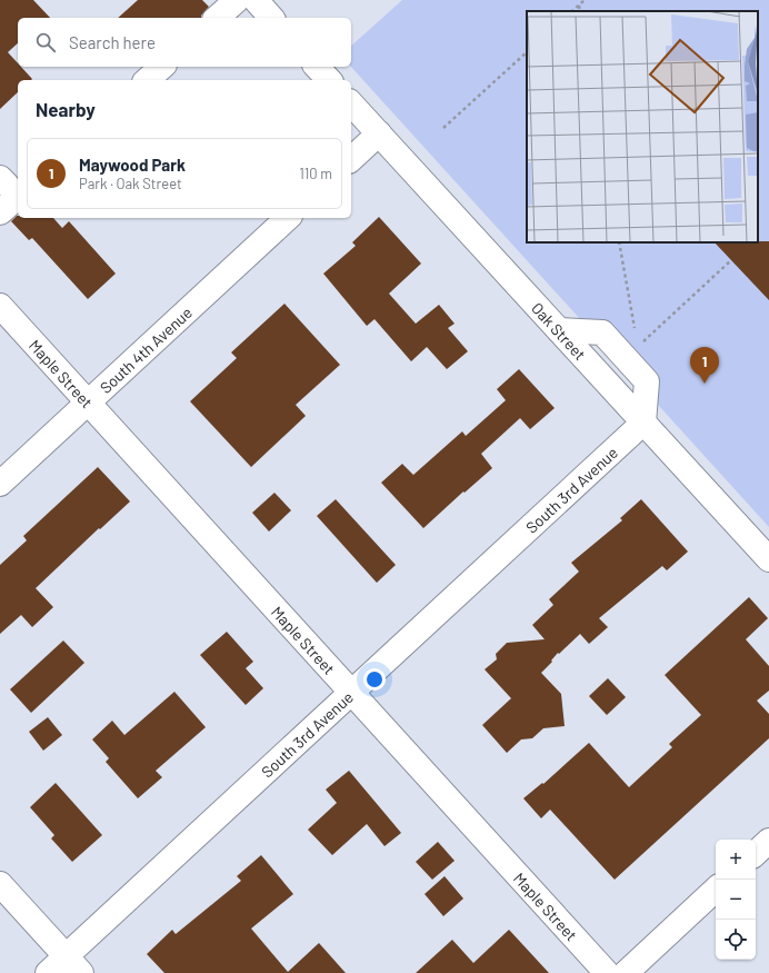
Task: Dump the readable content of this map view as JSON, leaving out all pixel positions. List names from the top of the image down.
{
  "streets": {
    "street": [
      "Oak Street",
      "South 4th Avenue",
      "Maple Street",
      "South 3rd Avenue"
    ]
  },
  "crossings": [
    ["Oak Street", "South 3rd Avenue"],
    ["South 4th Avenue", "Maple Street"],
    ["Maple Street", "South 3rd Avenue"]
  ],
  "page": {
    "search": "Search here",
    "heading": "Nearby",
    "list": [
      {
        "mark": "1",
        "name": "Maywood Park",
        "note": "Park · Oak Street",
        "value": "110 m"
      }
    ],
    "pins": "1",
    "map_buttons": ["+", "−"]
  }
}
